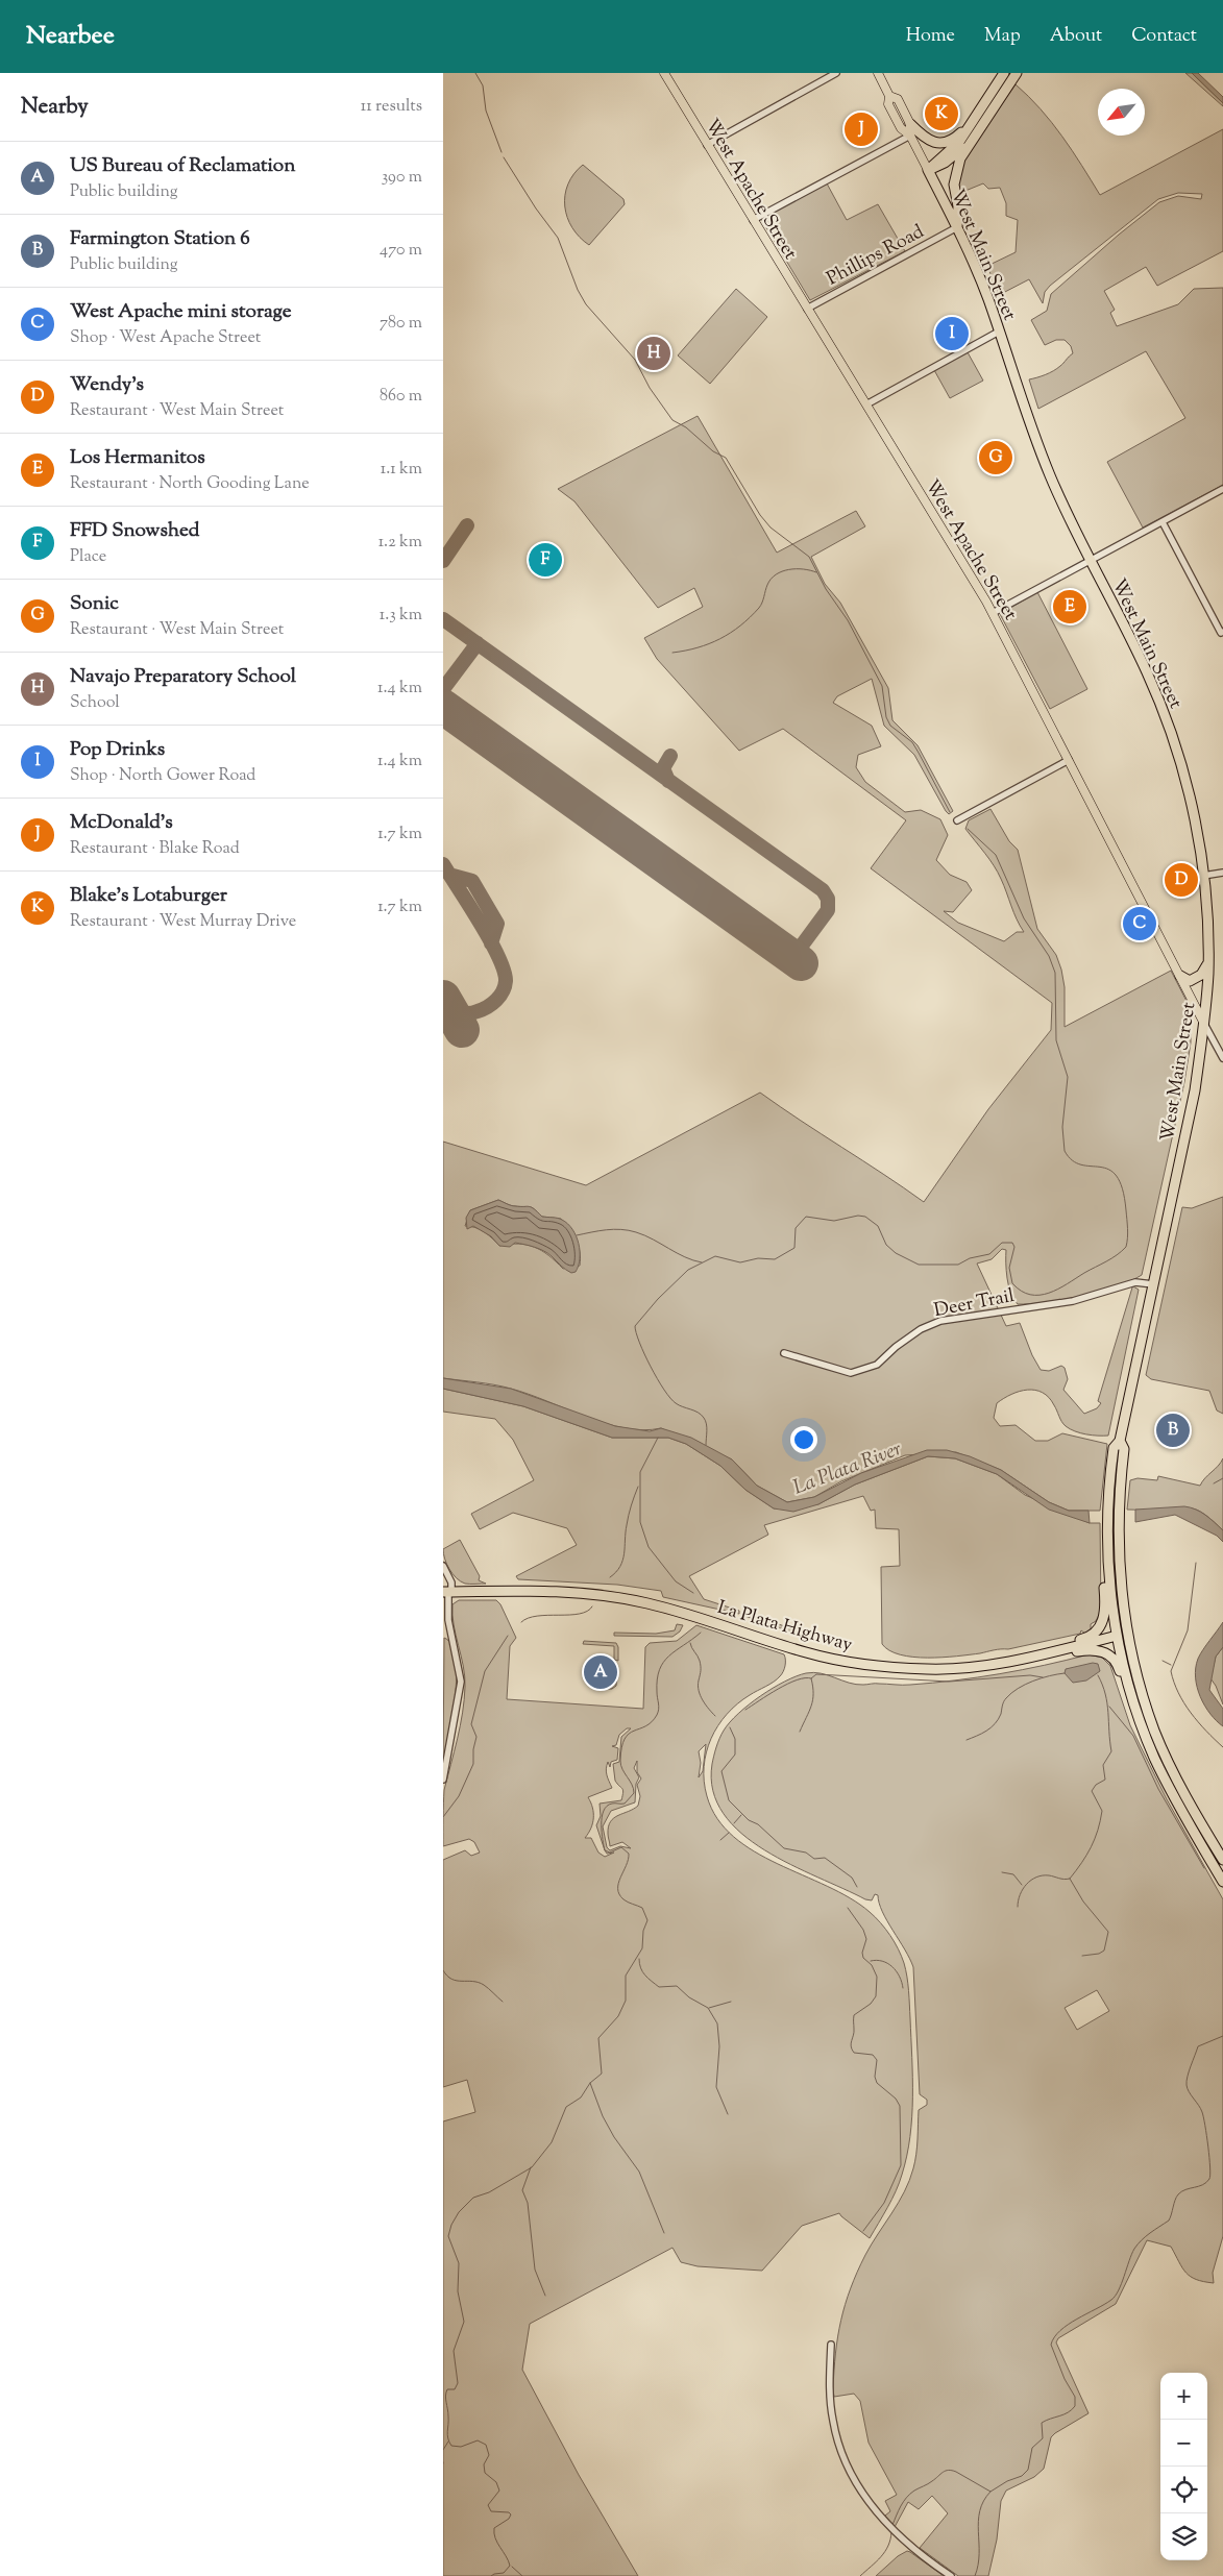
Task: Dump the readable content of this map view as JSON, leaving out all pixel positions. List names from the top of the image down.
{
  "streets": {
    "highway": ["West Main Street", "La Plata Highway"],
    "main road": ["West Apache Street"],
    "street": ["Phillips Road", "Deer Trail"]
  },
  "crossings": [
    ["West Apache Street", "Phillips Road"],
    ["West Apache Street", "West Main Street"],
    ["Phillips Road", "West Main Street"],
    ["West Main Street", "Deer Trail"],
    ["West Main Street", "La Plata Highway"]
  ],
  "water": ["La Plata River"],
  "north": "bottom left",
  "page": {
    "header": "Nearbee",
    "nav": [
      "Home",
      "Map",
      "About",
      "Contact"
    ],
    "heading": ["Nearby", "11 results"],
    "pins": [
      "K",
      "J",
      "I",
      "H",
      "G",
      "F",
      "E",
      "D",
      "C",
      "B",
      "A"
    ],
    "list": [
      {
        "mark": "A",
        "name": "US Bureau of Reclamation",
        "note": "Public building",
        "value": "390 m"
      },
      {
        "mark": "B",
        "name": "Farmington Station 6",
        "note": "Public building",
        "value": "470 m"
      },
      {
        "mark": "C",
        "name": "West Apache mini storage",
        "note": "Shop · West Apache Street",
        "value": "780 m"
      },
      {
        "mark": "D",
        "name": "Wendy's",
        "note": "Restaurant · West Main Street",
        "value": "860 m"
      },
      {
        "mark": "E",
        "name": "Los Hermanitos",
        "note": "Restaurant · North Gooding Lane",
        "value": "1.1 km"
      },
      {
        "mark": "F",
        "name": "FFD Snowshed",
        "note": "Place",
        "value": "1.2 km"
      },
      {
        "mark": "G",
        "name": "Sonic",
        "note": "Restaurant · West Main Street",
        "value": "1.3 km"
      },
      {
        "mark": "H",
        "name": "Navajo Preparatory School",
        "note": "School",
        "value": "1.4 km"
      },
      {
        "mark": "I",
        "name": "Pop Drinks",
        "note": "Shop · North Gower Road",
        "value": "1.4 km"
      },
      {
        "mark": "J",
        "name": "McDonald's",
        "note": "Restaurant · Blake Road",
        "value": "1.7 km"
      },
      {
        "mark": "K",
        "name": "Blake's Lotaburger",
        "note": "Restaurant · West Murray Drive",
        "value": "1.7 km"
      }
    ],
    "map_buttons": ["+", "−"]
  }
}
